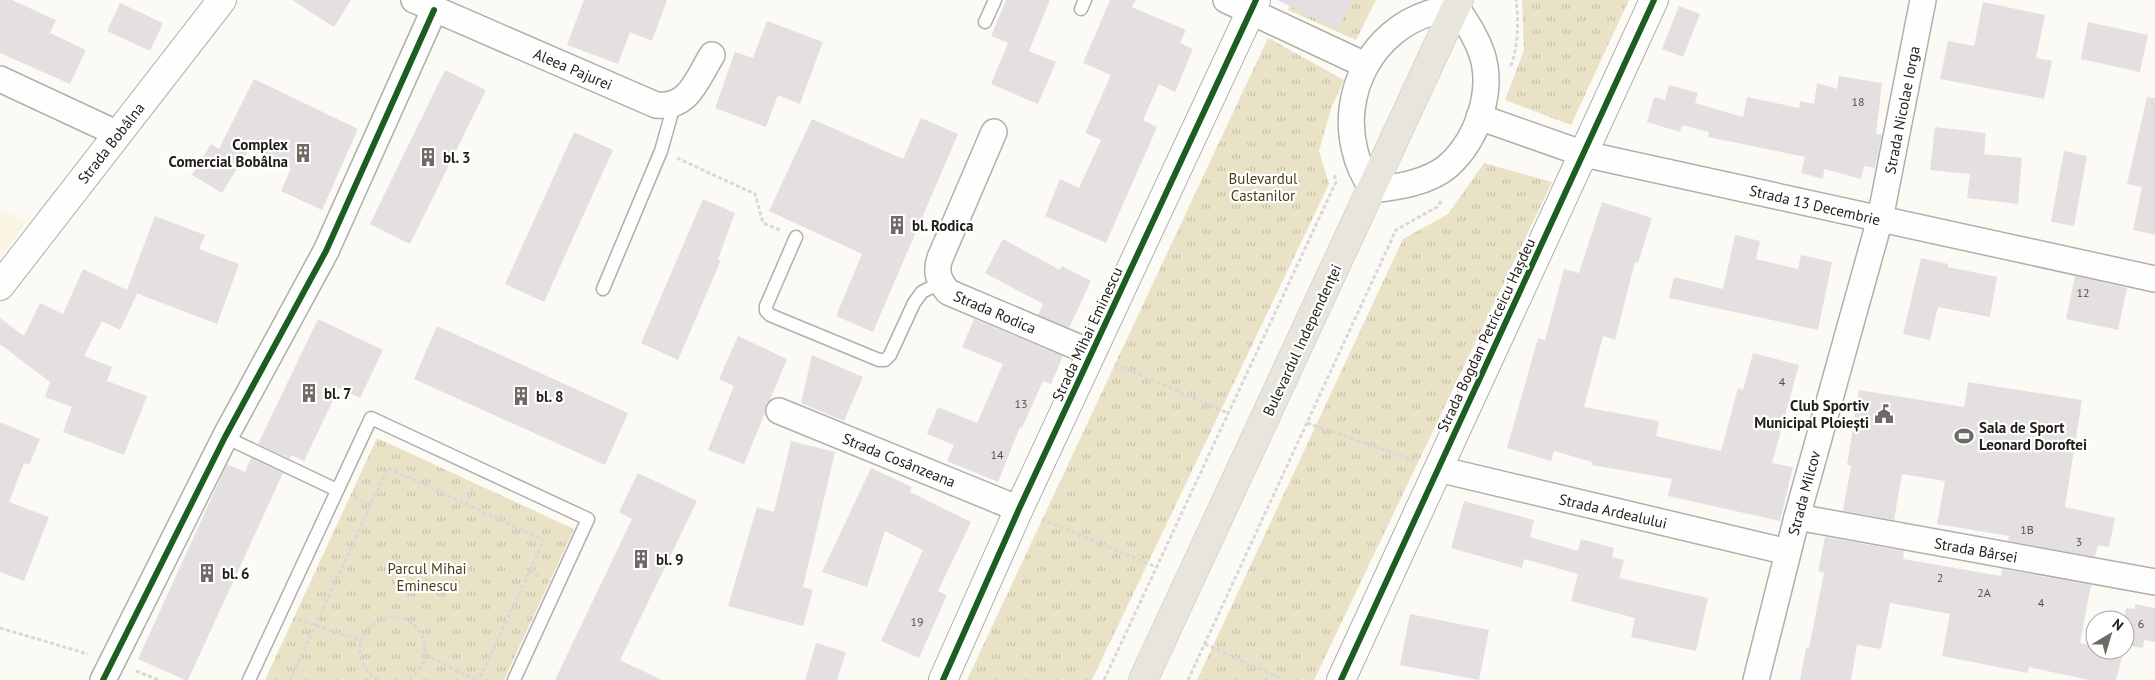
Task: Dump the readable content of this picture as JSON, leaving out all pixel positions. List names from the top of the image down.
{
  "streets": {
    "main road": ["Bulevardul Independenței"],
    "street": [
      "Aleea Pajurei",
      "Strada Nicolae Iorga",
      "Strada Bobâlna",
      "Strada 13 Decembrie",
      "Strada Rodica",
      "Strada Mihai Eminescu",
      "Strada Bogdan Petriceicu Hașdeu",
      "Strada Cosânzeana",
      "Strada Milcov",
      "Strada Ardealului",
      "Strada Bârsei"
    ]
  },
  "crossings": [
    ["Strada Nicolae Iorga", "Strada 13 Decembrie"],
    ["Strada Nicolae Iorga", "Strada Milcov"],
    ["Strada 13 Decembrie", "Strada Bogdan Petriceicu Hașdeu"],
    ["Strada 13 Decembrie", "Strada Milcov"],
    ["Strada Rodica", "Strada Mihai Eminescu"],
    ["Strada Mihai Eminescu", "Strada Cosânzeana"],
    ["Strada Bogdan Petriceicu Hașdeu", "Strada Ardealului"],
    ["Strada Milcov", "Strada Ardealului"],
    ["Strada Milcov", "Strada Bârsei"]
  ],
  "parks": ["Bulevardul Castanilor", "Parcul Mihai Eminescu"],
  "places": {
    "building": [
      "Complex Comercial Bobâlna",
      "bl. 3",
      "bl. Rodica",
      "bl. 7",
      "bl. 8",
      "bl. 9",
      "bl. 6"
    ],
    "public building": ["Club Sportiv Municipal Ploiești"],
    "sports": ["Sala de Sport Leonard Doroftei"]
  },
  "house_numbers": [
    "18",
    "12",
    "4",
    "13",
    "14",
    "1B",
    "3",
    "2",
    "2A",
    "4",
    "19",
    "6"
  ],
  "north": "top right"
}
